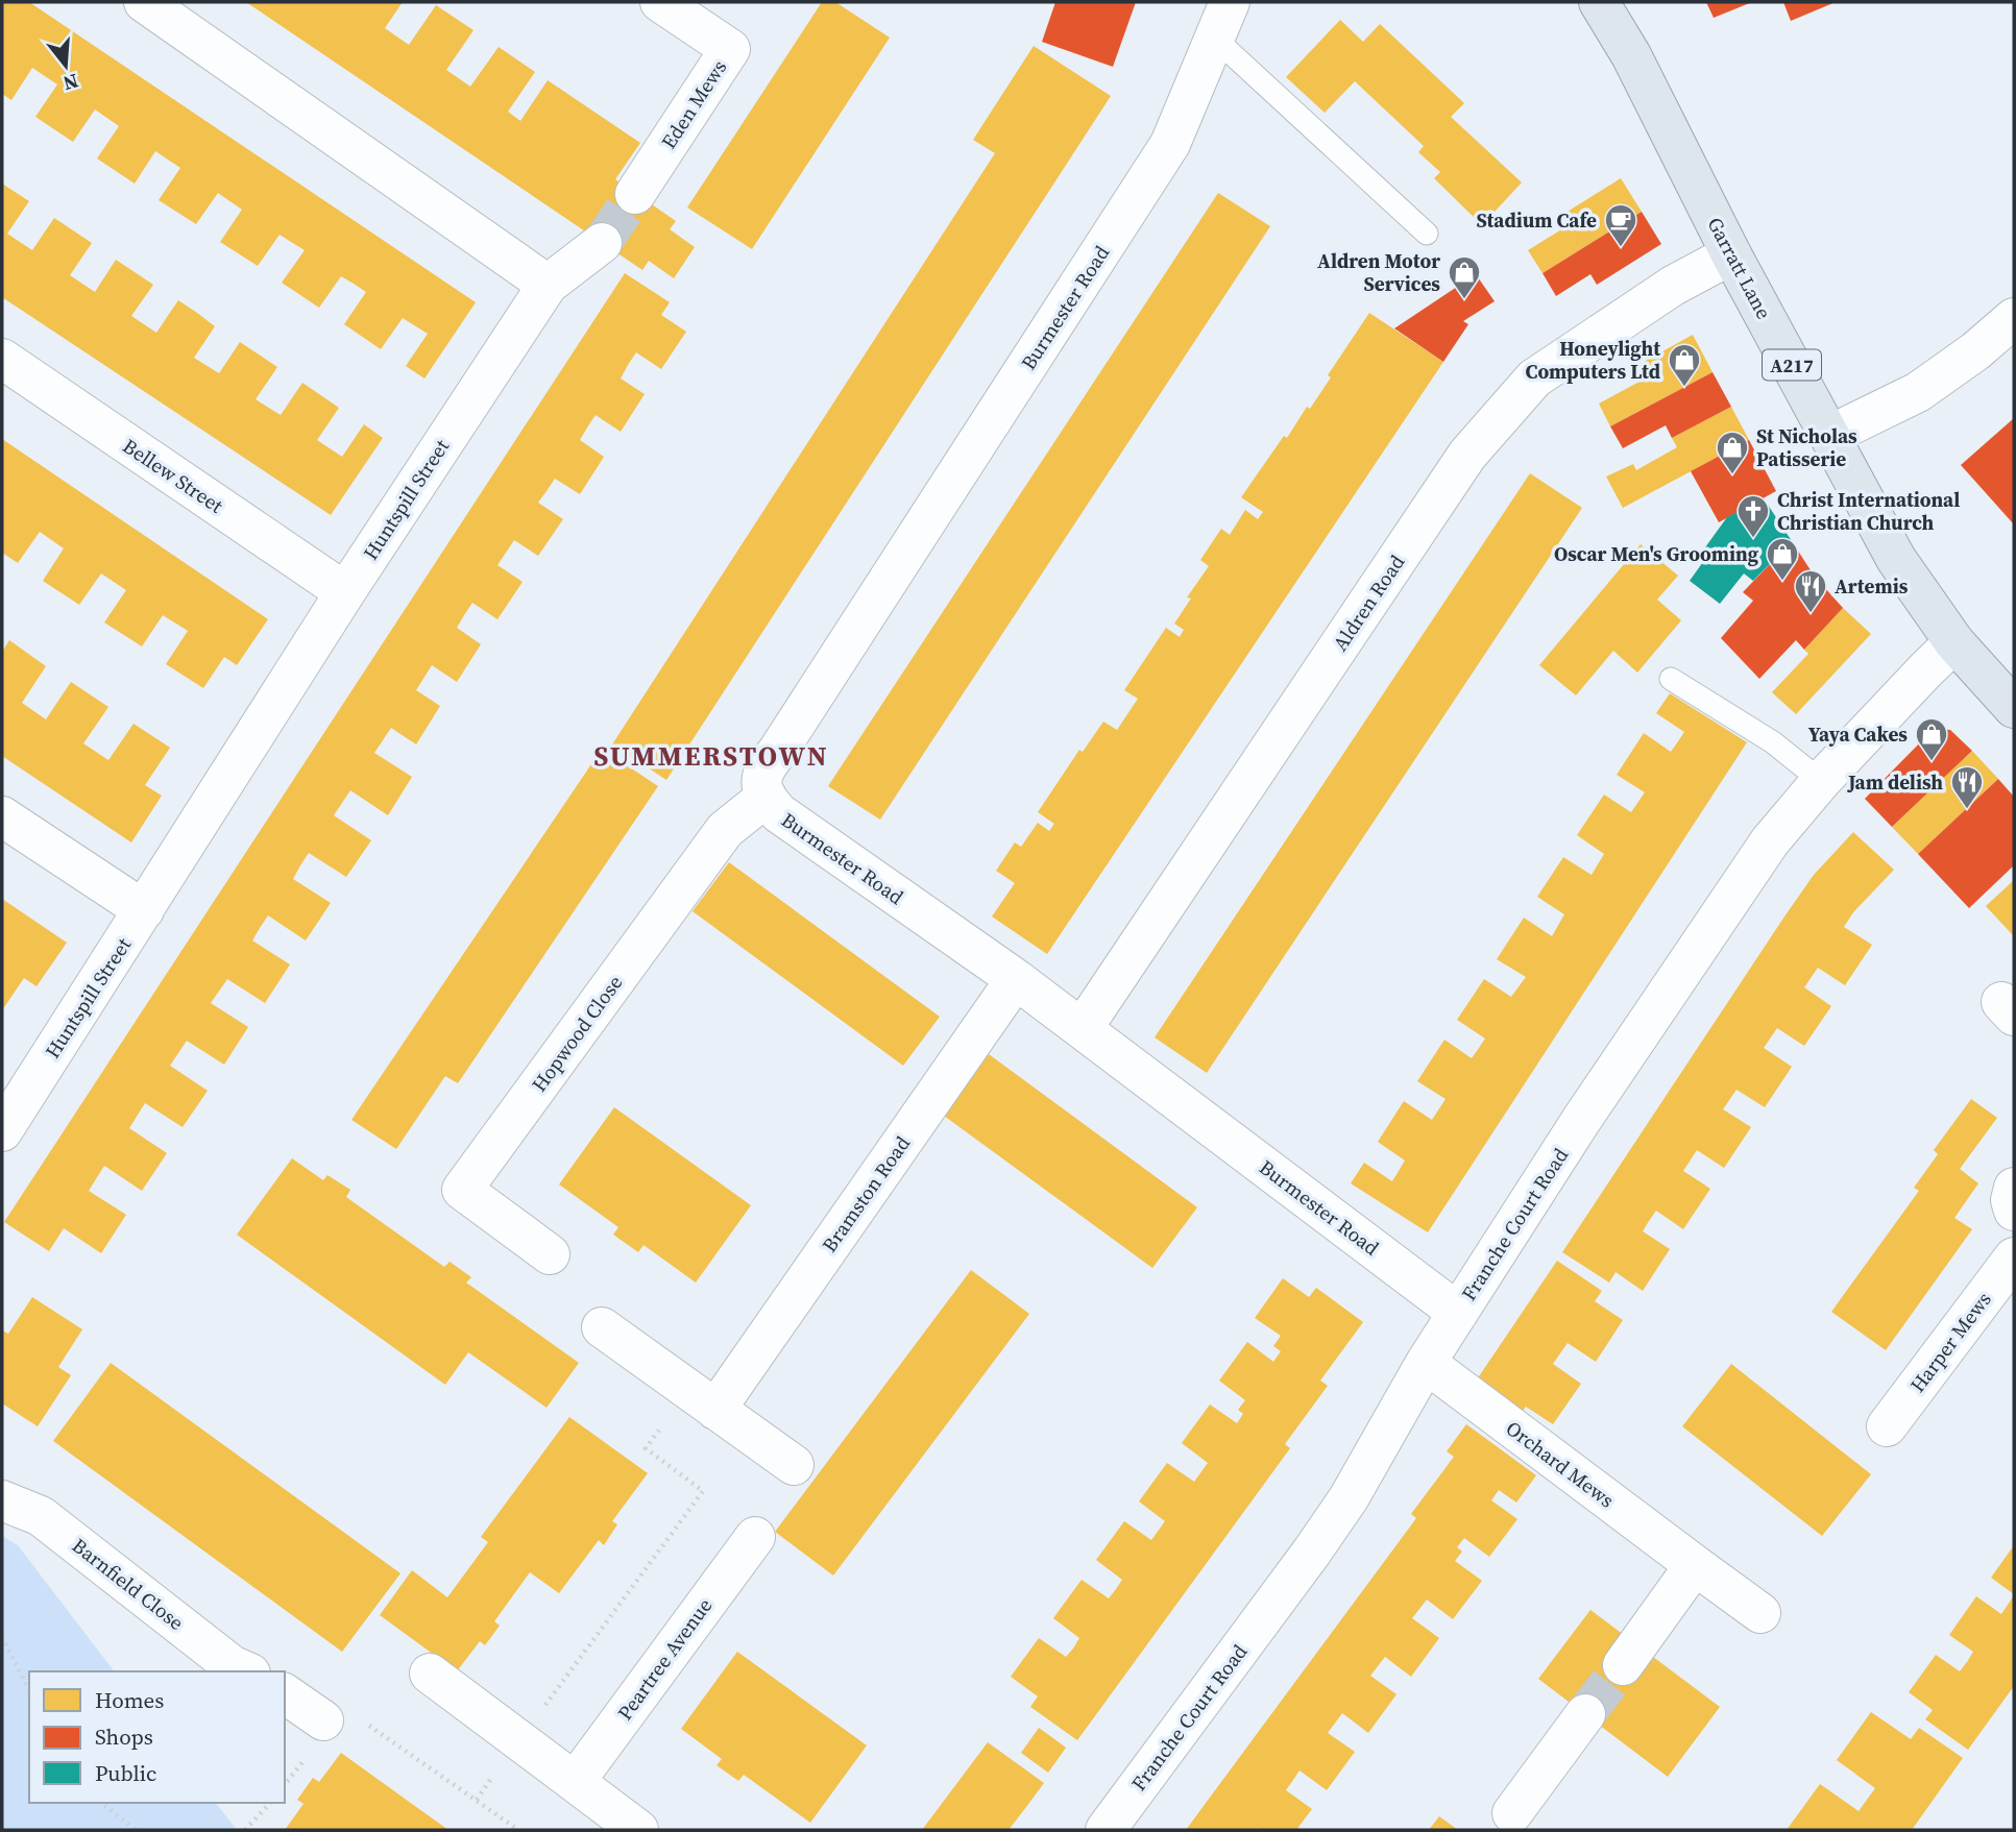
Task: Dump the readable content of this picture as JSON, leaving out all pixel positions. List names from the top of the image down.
{
  "streets": {
    "main road": ["Garratt Lane", "A217"],
    "street": [
      "Eden Mews",
      "Burmester Road",
      "Bellew Street",
      "Huntspill Street",
      "Aldren Road",
      "Hopwood Close",
      "Bramston Road",
      "Franche Court Road",
      "Harper Mews",
      "Orchard Mews",
      "Barnfield Close",
      "Peartree Avenue"
    ]
  },
  "crossings": [
    ["Garratt Lane", "Aldren Road"],
    ["Garratt Lane", "Franche Court Road"],
    ["Burmester Road", "Aldren Road"],
    ["Burmester Road", "Hopwood Close"],
    ["Burmester Road", "Bramston Road"],
    ["Burmester Road", "Franche Court Road"],
    ["Bellew Street", "Huntspill Street"],
    ["Franche Court Road", "Orchard Mews"]
  ],
  "districts": ["SUMMERSTOWN"],
  "places": {
    "cafe": ["Stadium Cafe"],
    "shop": [
      "Aldren Motor Services",
      "Honeylight Computers Ltd",
      "St Nicholas Patisserie",
      "Oscar Men's Grooming",
      "Yaya Cakes"
    ],
    "church": ["Christ International Christian Church"],
    "restaurant": ["Artemis", "Jam delish"]
  },
  "legend": ["Homes", "Shops", "Public"],
  "north": "bottom"
}
